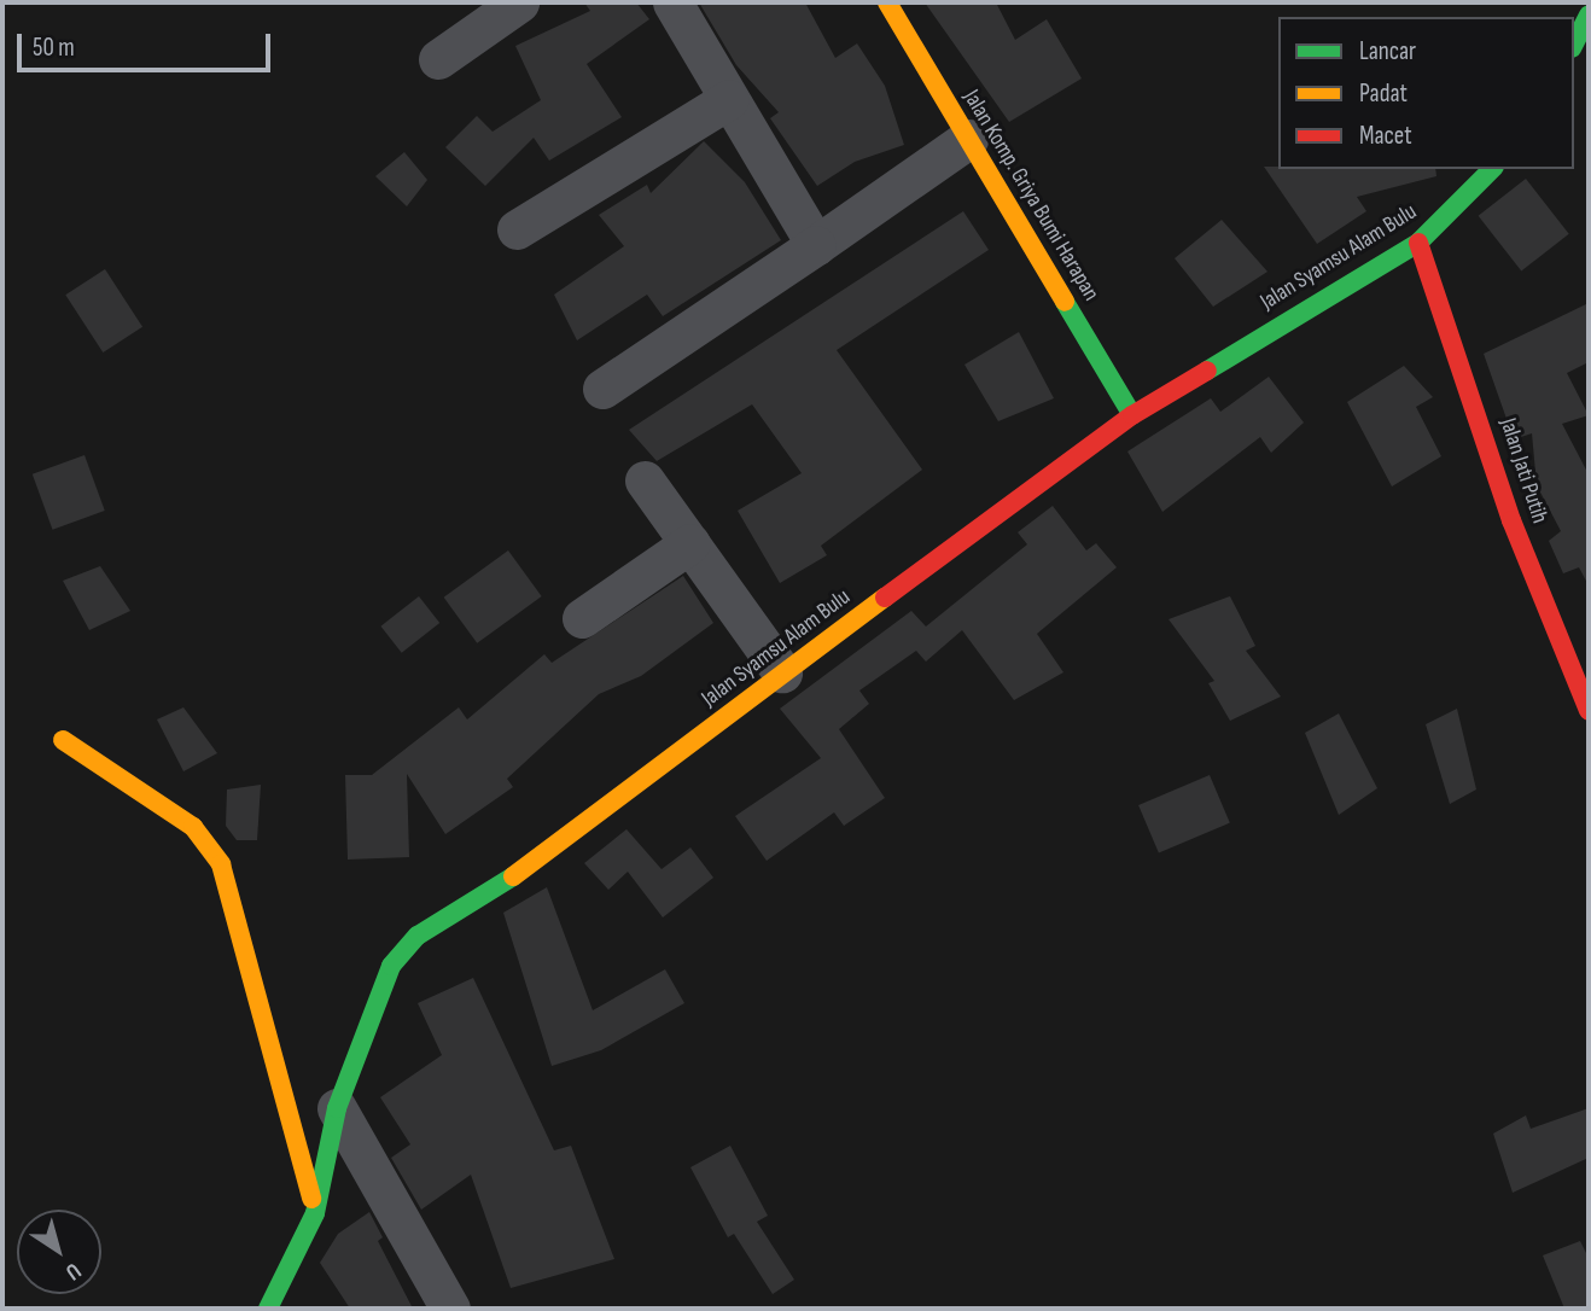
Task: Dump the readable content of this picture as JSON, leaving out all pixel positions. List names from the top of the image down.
{
  "streets": {
    "street": ["Jalan Komp. Griya Bumi Harapan", "Jalan Syamsu Alam Bulu", "Jalan Jati Putih"]
  },
  "crossings": [
    ["Jalan Komp. Griya Bumi Harapan", "Jalan Syamsu Alam Bulu"],
    ["Jalan Syamsu Alam Bulu", "Jalan Jati Putih"]
  ],
  "legend": ["Lancar", "Padat", "Macet"],
  "scale_bar": "50 m",
  "north": "bottom right"
}
